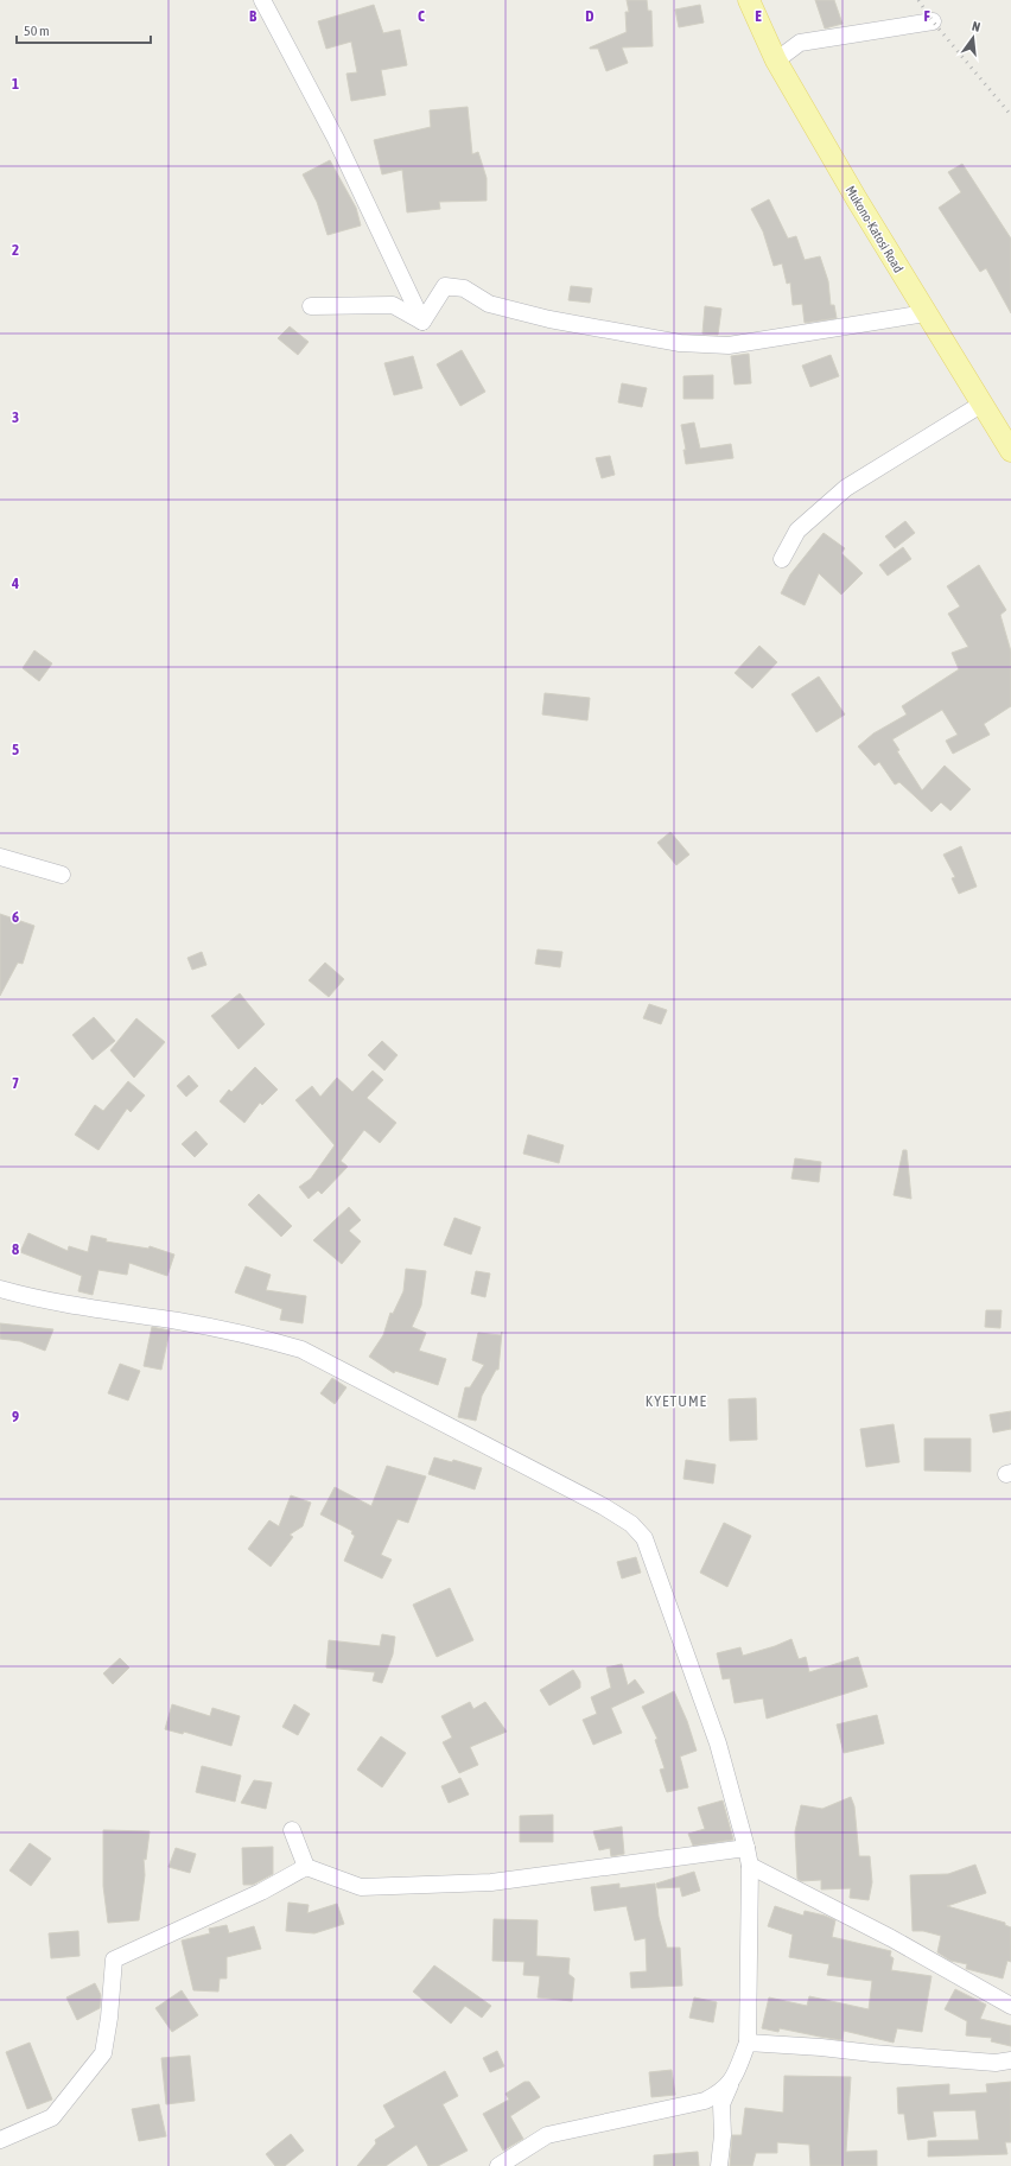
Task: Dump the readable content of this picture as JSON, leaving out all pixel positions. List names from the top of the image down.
{
  "streets": {
    "main road": ["Mukono-Katosi Road"]
  },
  "districts": ["KYETUME"],
  "scale_bar": "50 m",
  "north": "top",
  "grid": {
    "columns": [
      "B",
      "C",
      "D",
      "E",
      "F"
    ],
    "rows": [
      "1",
      "2",
      "3",
      "4",
      "5",
      "6",
      "7",
      "8",
      "9"
    ]
  }
}
